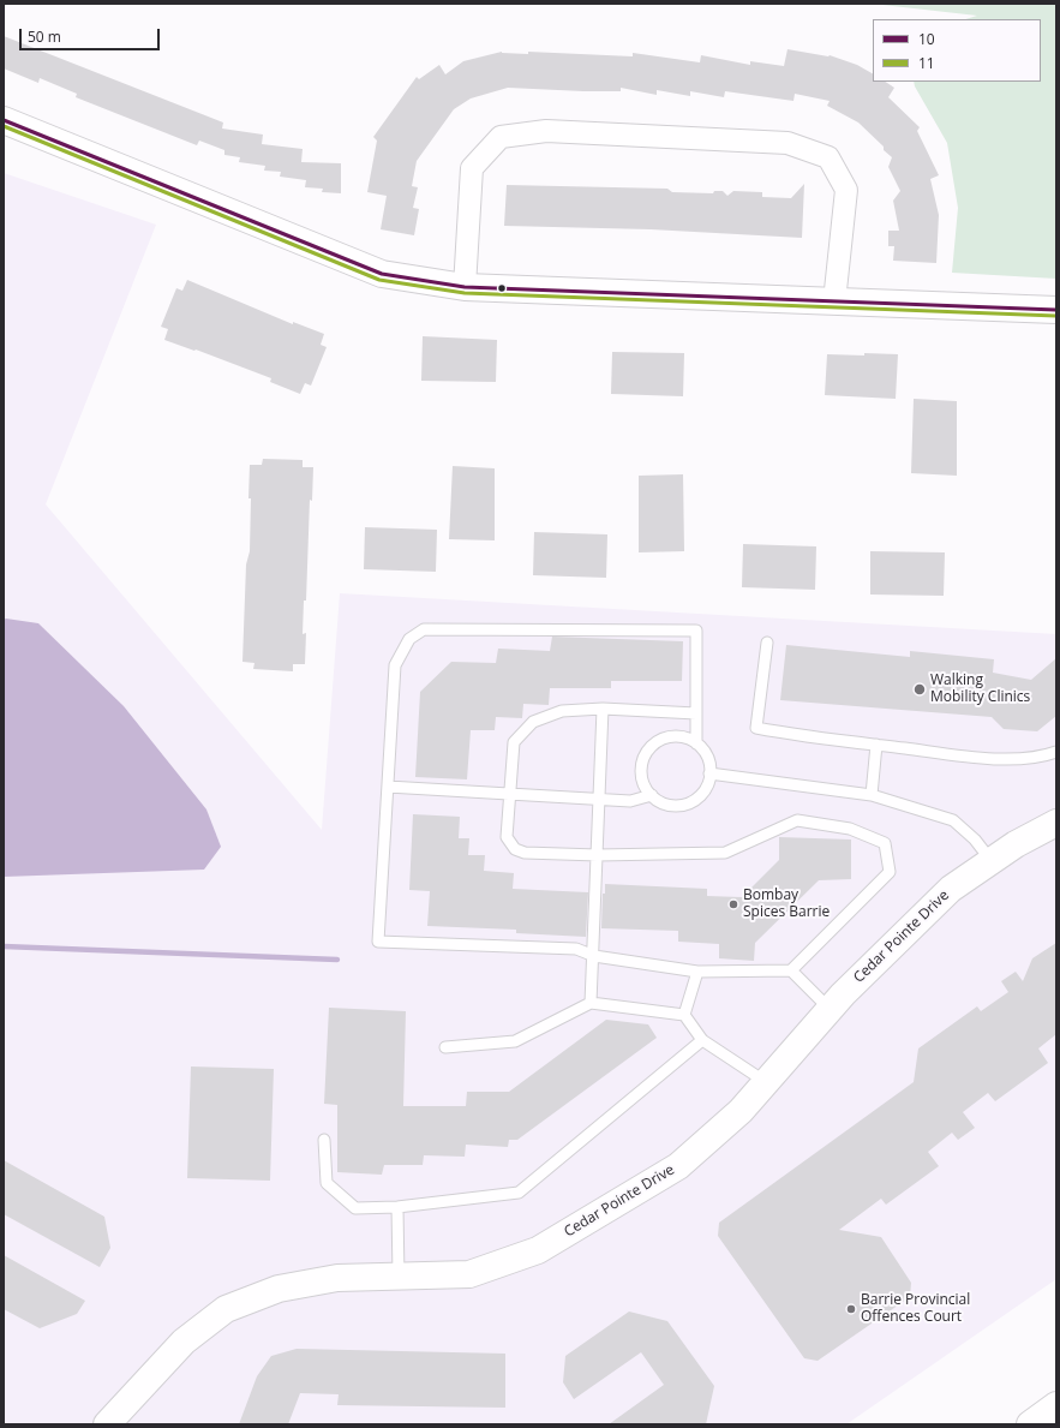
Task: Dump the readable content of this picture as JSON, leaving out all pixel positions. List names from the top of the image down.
{
  "streets": {
    "main road": ["Cedar Pointe Drive"]
  },
  "places": ["Walking Mobility Clinics", "Bombay Spices Barrie", "Barrie Provincial Offences Court"],
  "lines": ["transit line 10", "transit line 11"],
  "legend": ["10", "11"],
  "scale_bar": "50 m"
}
